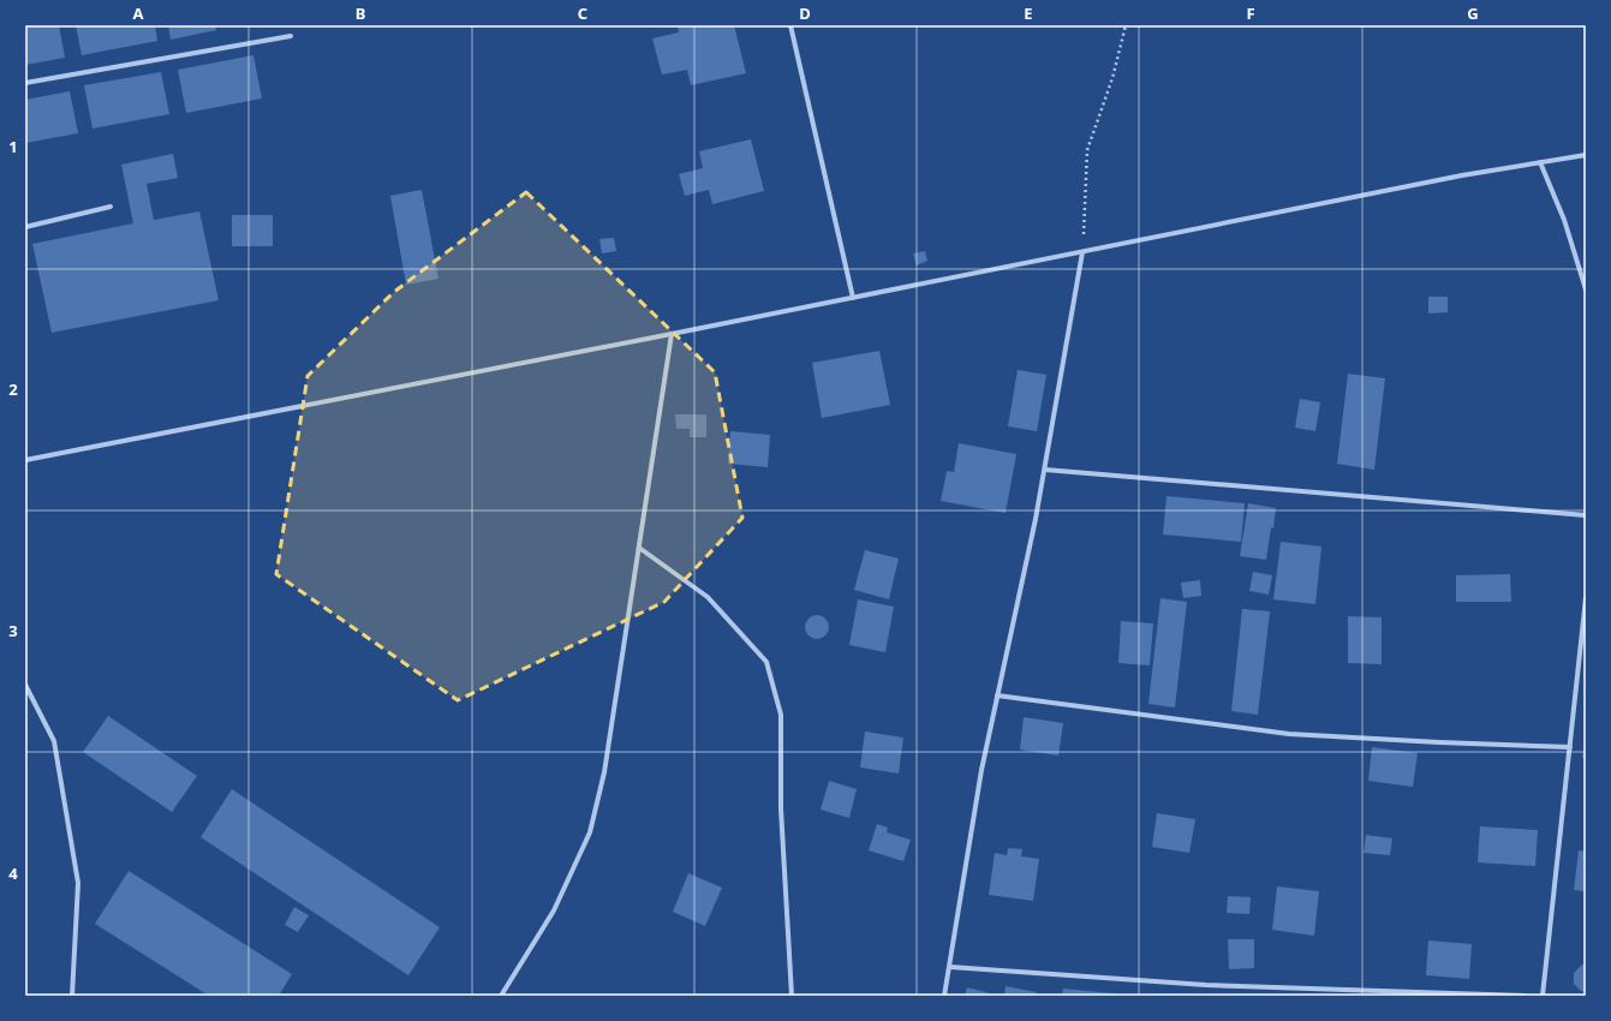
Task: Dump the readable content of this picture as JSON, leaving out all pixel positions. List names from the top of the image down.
{
  "grid": {
    "columns": [
      "A",
      "B",
      "C",
      "D",
      "E",
      "F",
      "G"
    ],
    "rows": [
      "1",
      "2",
      "3",
      "4"
    ]
  }
}
